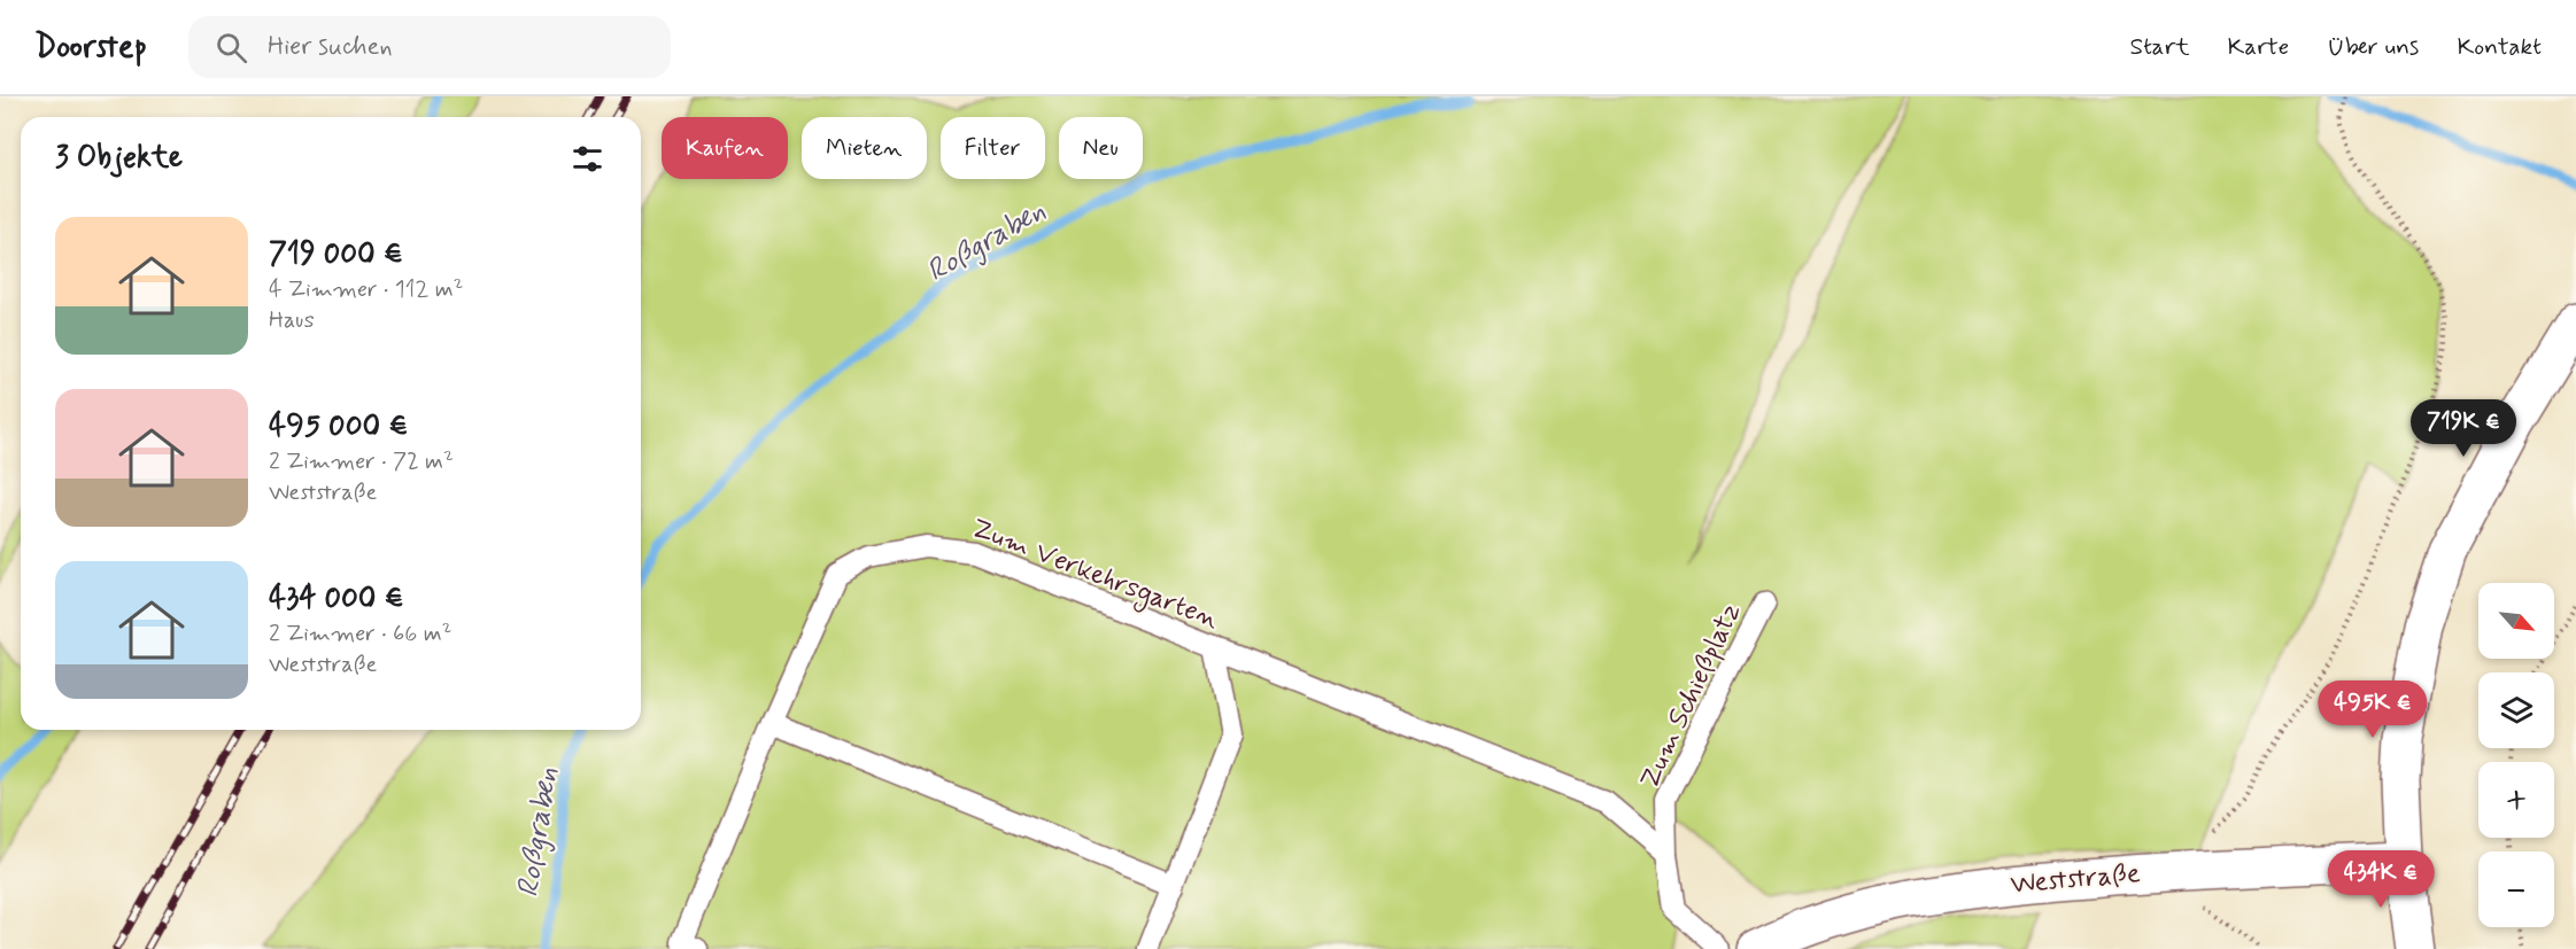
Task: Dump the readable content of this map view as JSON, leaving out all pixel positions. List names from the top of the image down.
{
  "streets": {
    "main road": ["Weststraße"],
    "lane": ["Zum Verkehrsgarten", "Zum Schießplatz"]
  },
  "crossings": [
    ["Zum Verkehrsgarten", "Zum Schießplatz"]
  ],
  "water": ["Roßgraben"],
  "north": "bottom right",
  "page": {
    "header": "Doorstep",
    "search": "Hier suchen",
    "nav": [
      "Start",
      "Karte",
      "Über uns",
      "Kontakt"
    ],
    "chip": [
      "Kaufen",
      "Mieten",
      "Filter",
      "Neu"
    ],
    "heading": "3 Objekte",
    "list": [
      {
        "name": "719 000 €",
        "note": "4 Zimmer · 112 m² · Haus"
      },
      {
        "name": "495 000 €",
        "note": "2 Zimmer · 72 m² · Weststraße"
      },
      {
        "name": "434 000 €",
        "note": "2 Zimmer · 66 m² · Weststraße"
      }
    ],
    "price": ["719K €", "495K €", "434K €"],
    "map_buttons": ["+", "−"]
  }
}
